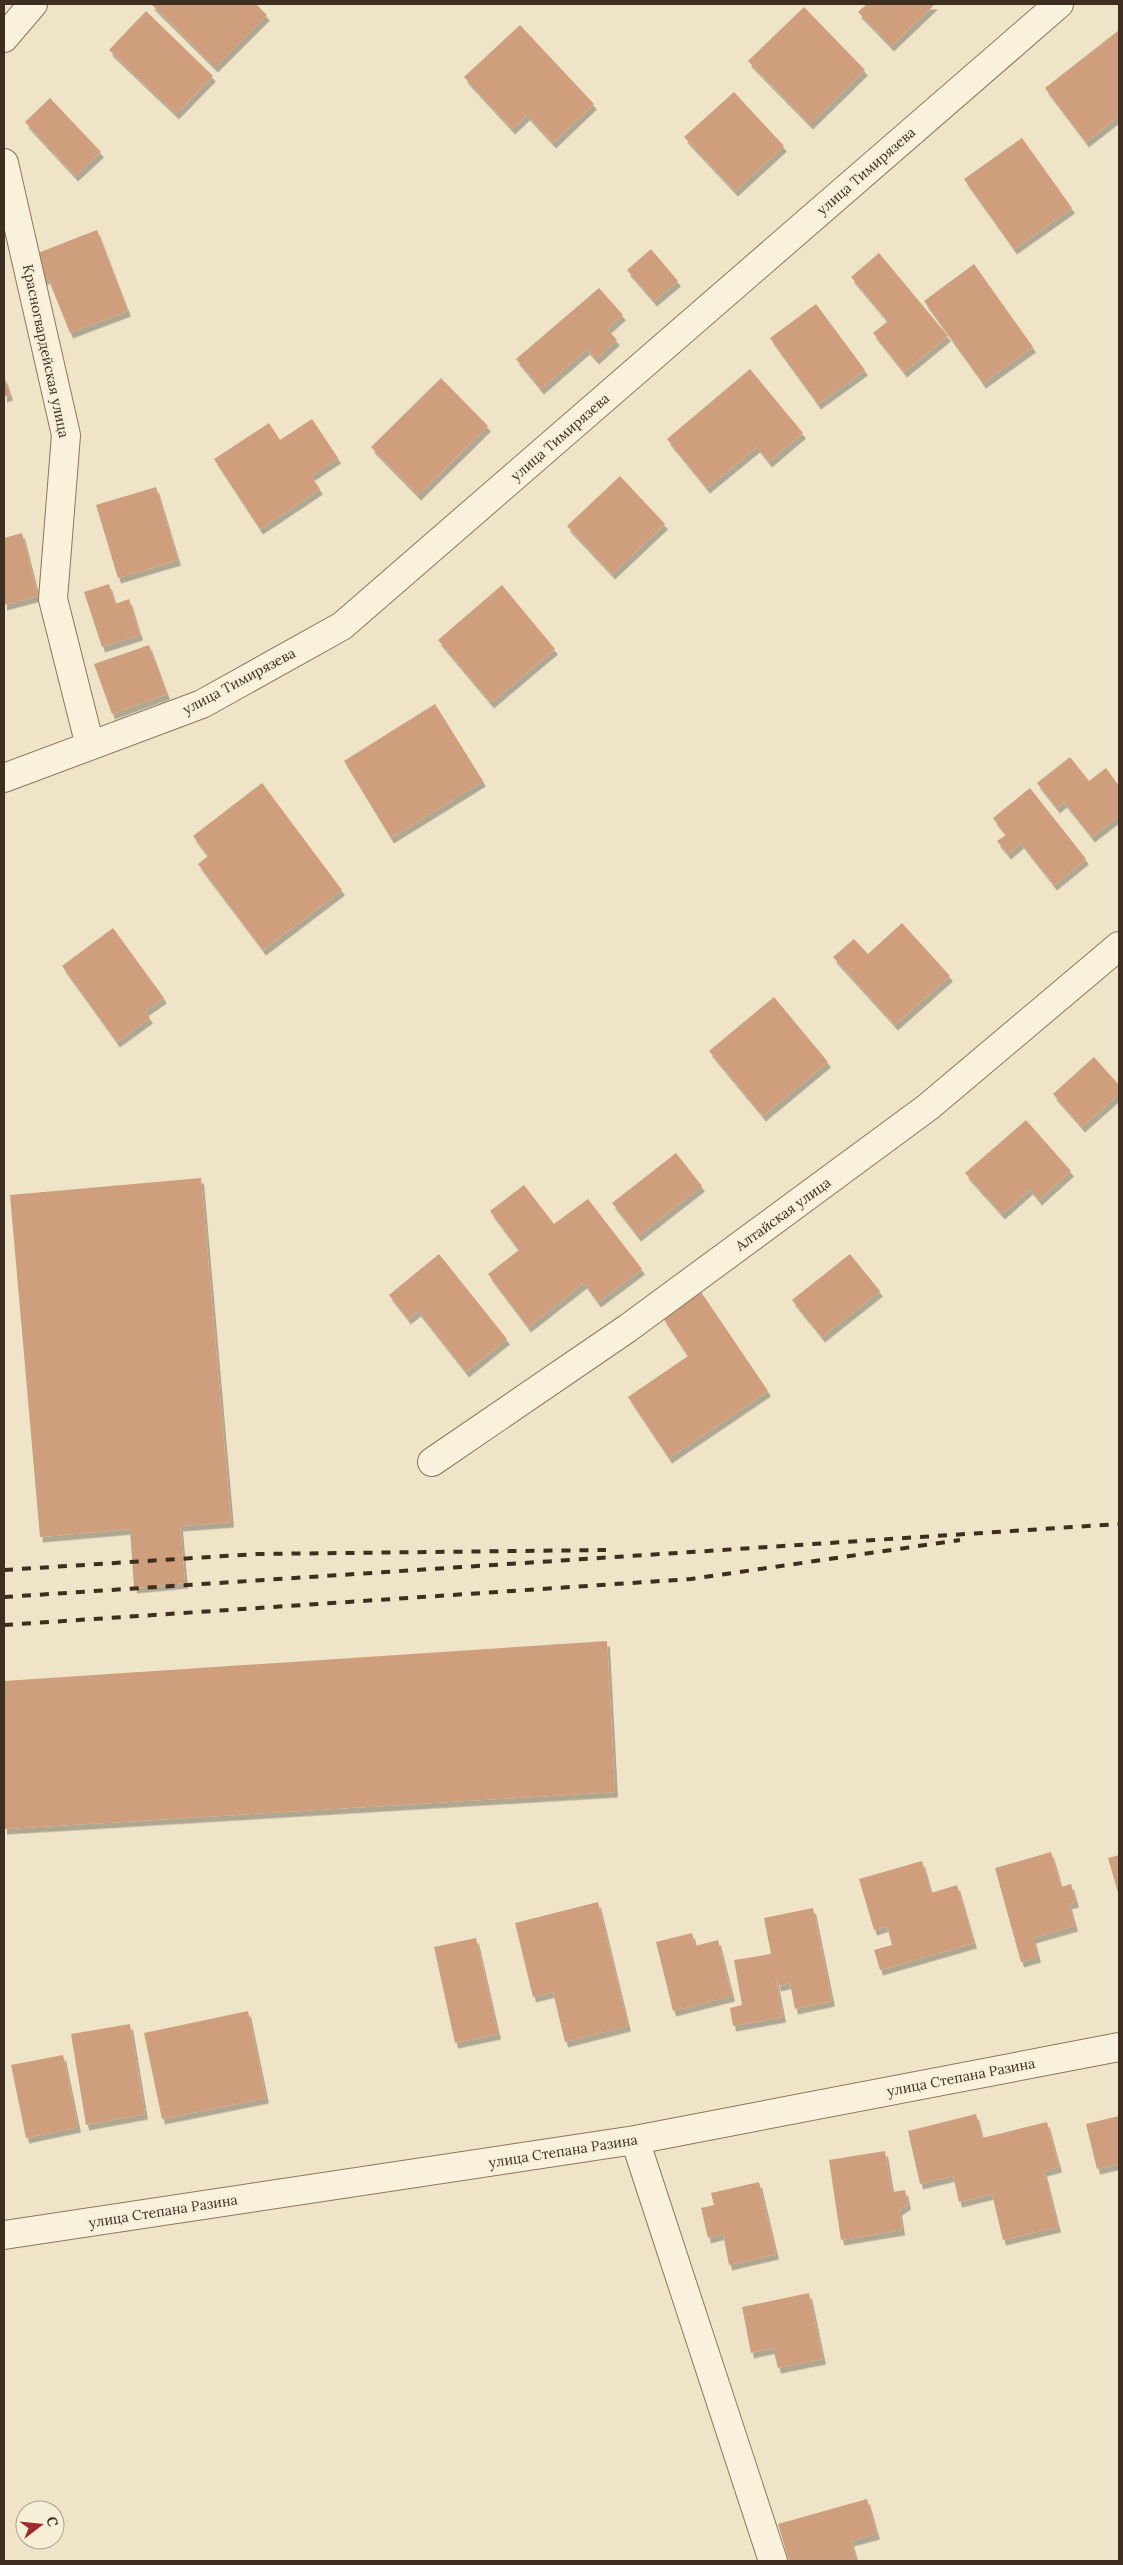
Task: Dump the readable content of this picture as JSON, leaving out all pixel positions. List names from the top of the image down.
{
  "streets": {
    "street": [
      "улица Тимирязева",
      "Красногвардейская улица",
      "Алтайская улица",
      "улица Степана Разина"
    ]
  },
  "crossings": [
    ["улица Тимирязева", "Красногвардейская улица"]
  ],
  "north": "right"
}
